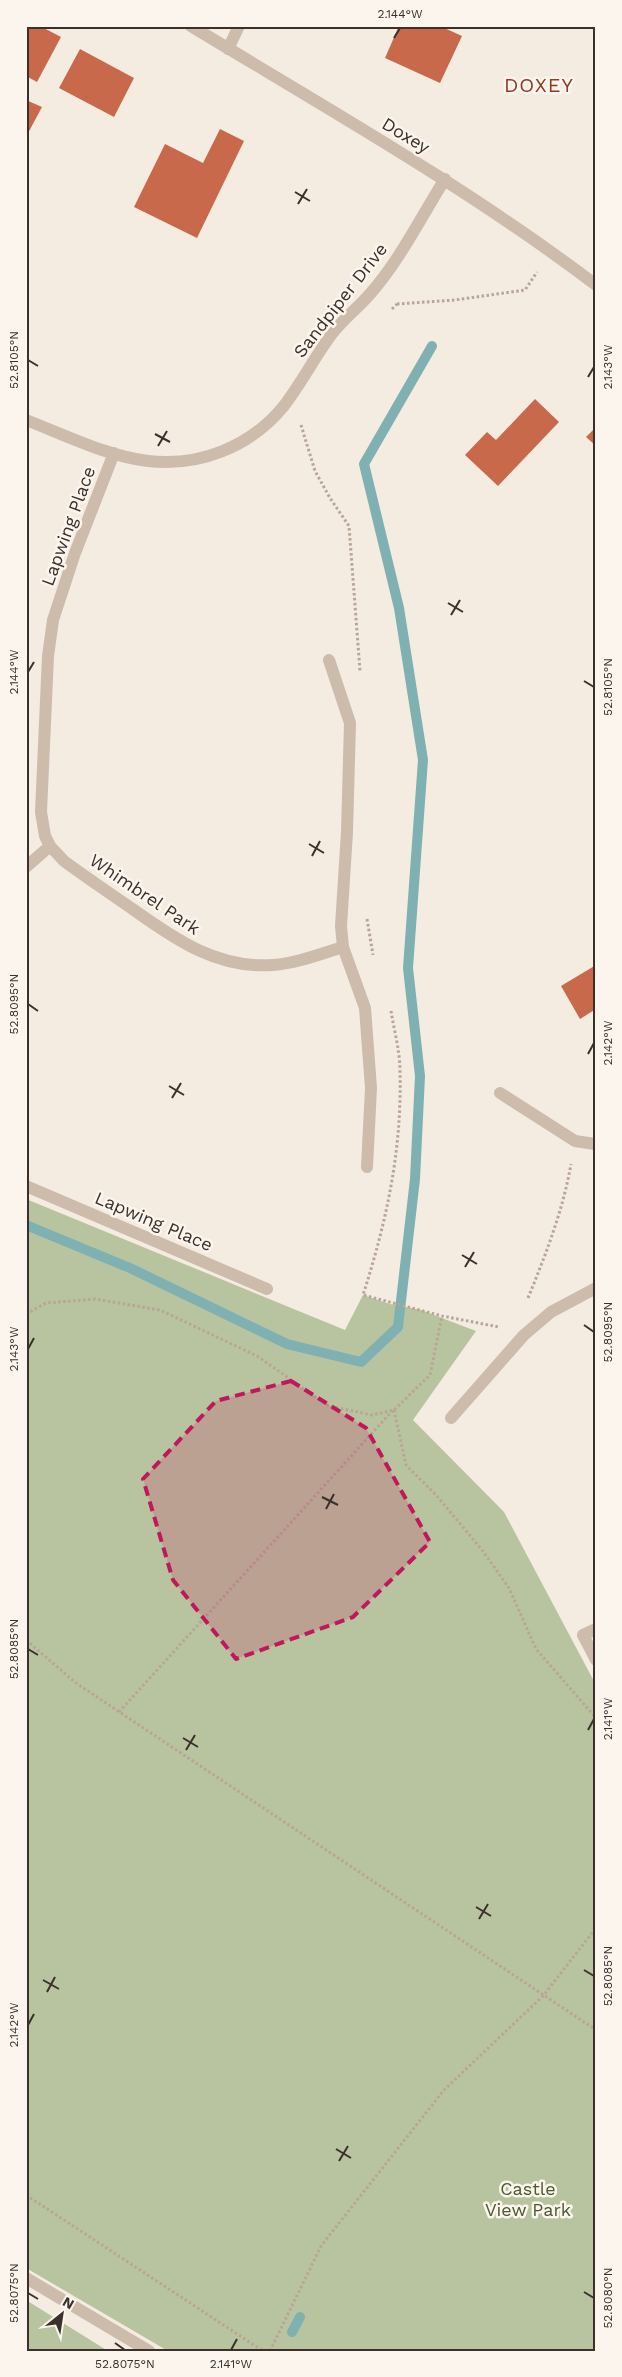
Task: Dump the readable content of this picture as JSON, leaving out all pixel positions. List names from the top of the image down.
{
  "streets": {
    "street": [
      "Doxey",
      "Sandpiper Drive",
      "Lapwing Place",
      "Whimbrel Park"
    ]
  },
  "crossings": [
    ["Doxey", "Sandpiper Drive"],
    ["Sandpiper Drive", "Lapwing Place"],
    ["Lapwing Place", "Whimbrel Park"]
  ],
  "districts": ["DOXEY"],
  "parks": ["Castle View Park"],
  "north": "top right",
  "coordinates": [
    "2.144°W",
    "52.8105°N",
    "2.143°W",
    "52.8095°N",
    "2.142°W",
    "52.8085°N",
    "2.141°W",
    "52.8075°N",
    "52.8080°N"
  ]
}
